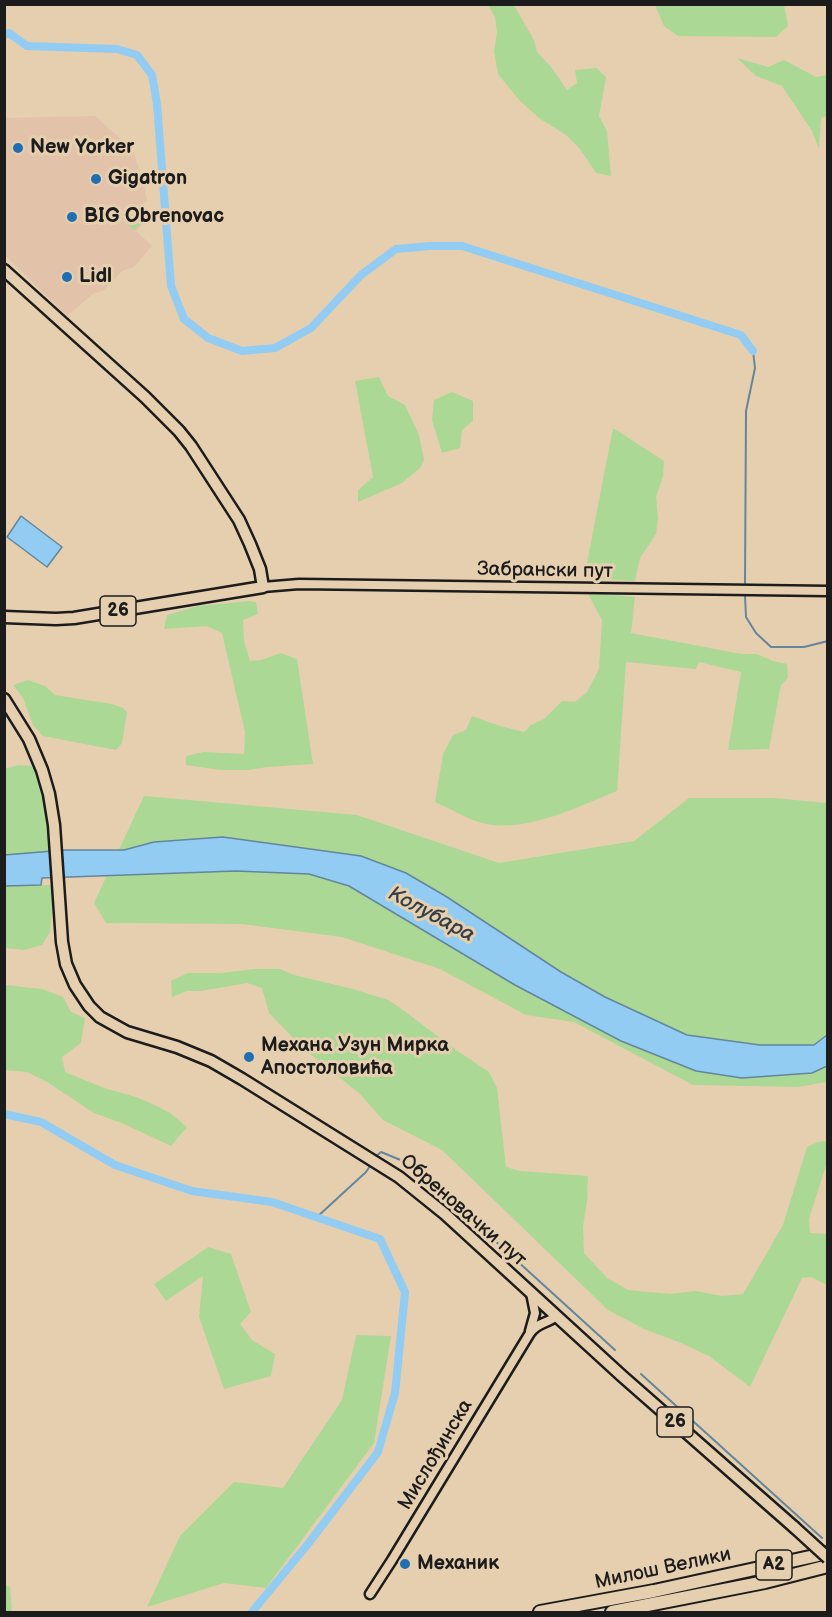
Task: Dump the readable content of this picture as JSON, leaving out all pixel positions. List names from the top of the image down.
{
  "streets": {
    "highway": ["A2", "Милош Велики"],
    "main road": ["26", "Обреновачки пут"],
    "street": ["Забрански пут", "Мислођинска"]
  },
  "crossings": [
    ["Забрански пут", "26"],
    ["Обреновачки пут", "Мислођинска"]
  ],
  "water": ["Колубара"],
  "places": [
    "New Yorker",
    "Gigatron",
    "BIG Obrenovac",
    "Lidl",
    "Механа Узун Мирка Апостоловића",
    "Механик"
  ]
}
